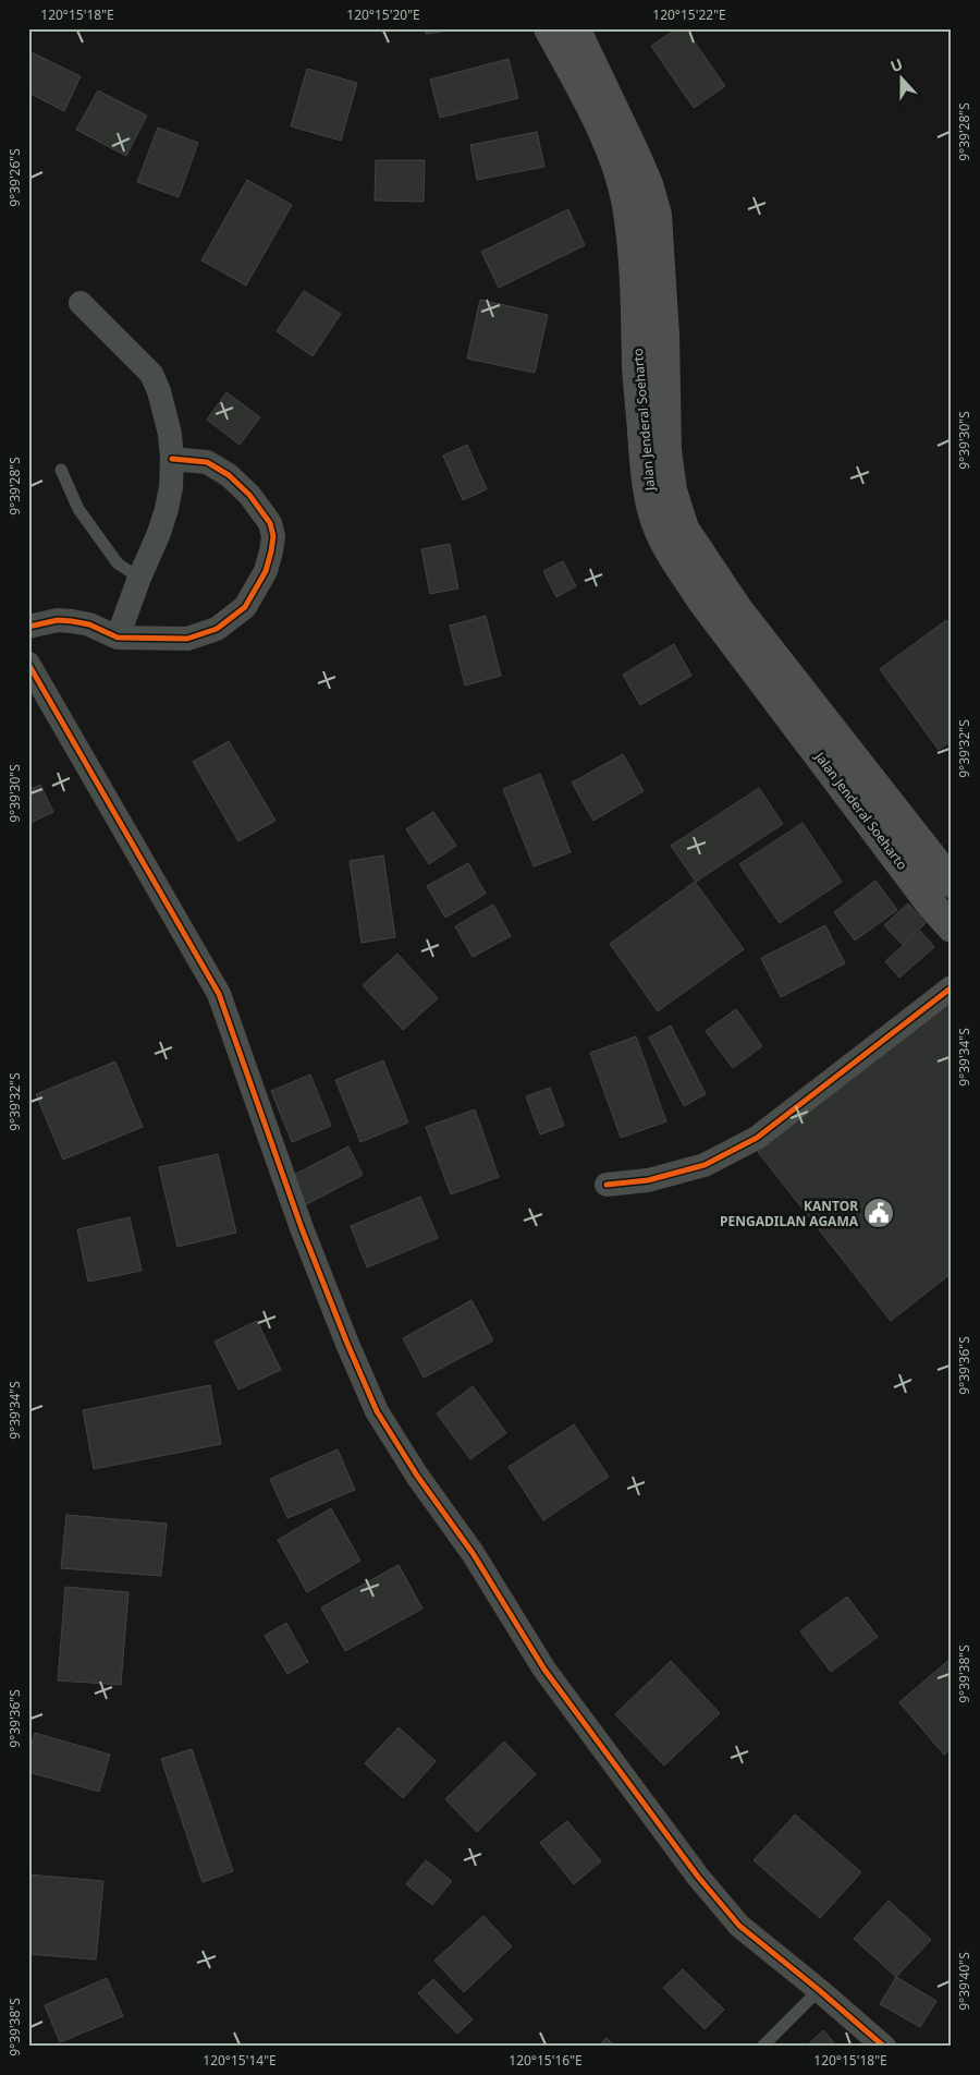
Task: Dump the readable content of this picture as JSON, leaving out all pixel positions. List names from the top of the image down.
{
  "streets": {
    "main road": ["Jalan Jenderal Soeharto"]
  },
  "places": {
    "public building": ["KANTOR PENGADILAN AGAMA"]
  },
  "north": "top",
  "coordinates": [
    "120°15'18\"E",
    "120°15'20\"E",
    "120°15'22\"E",
    "9°39'28\"S",
    "9°39'26\"S",
    "9°39'30\"S",
    "9°39'32\"S",
    "9°39'34\"S",
    "9°39'36\"S",
    "9°39'38\"S",
    "9°39'40\"S",
    "120°15'14\"E",
    "120°15'16\"E"
  ]
}
